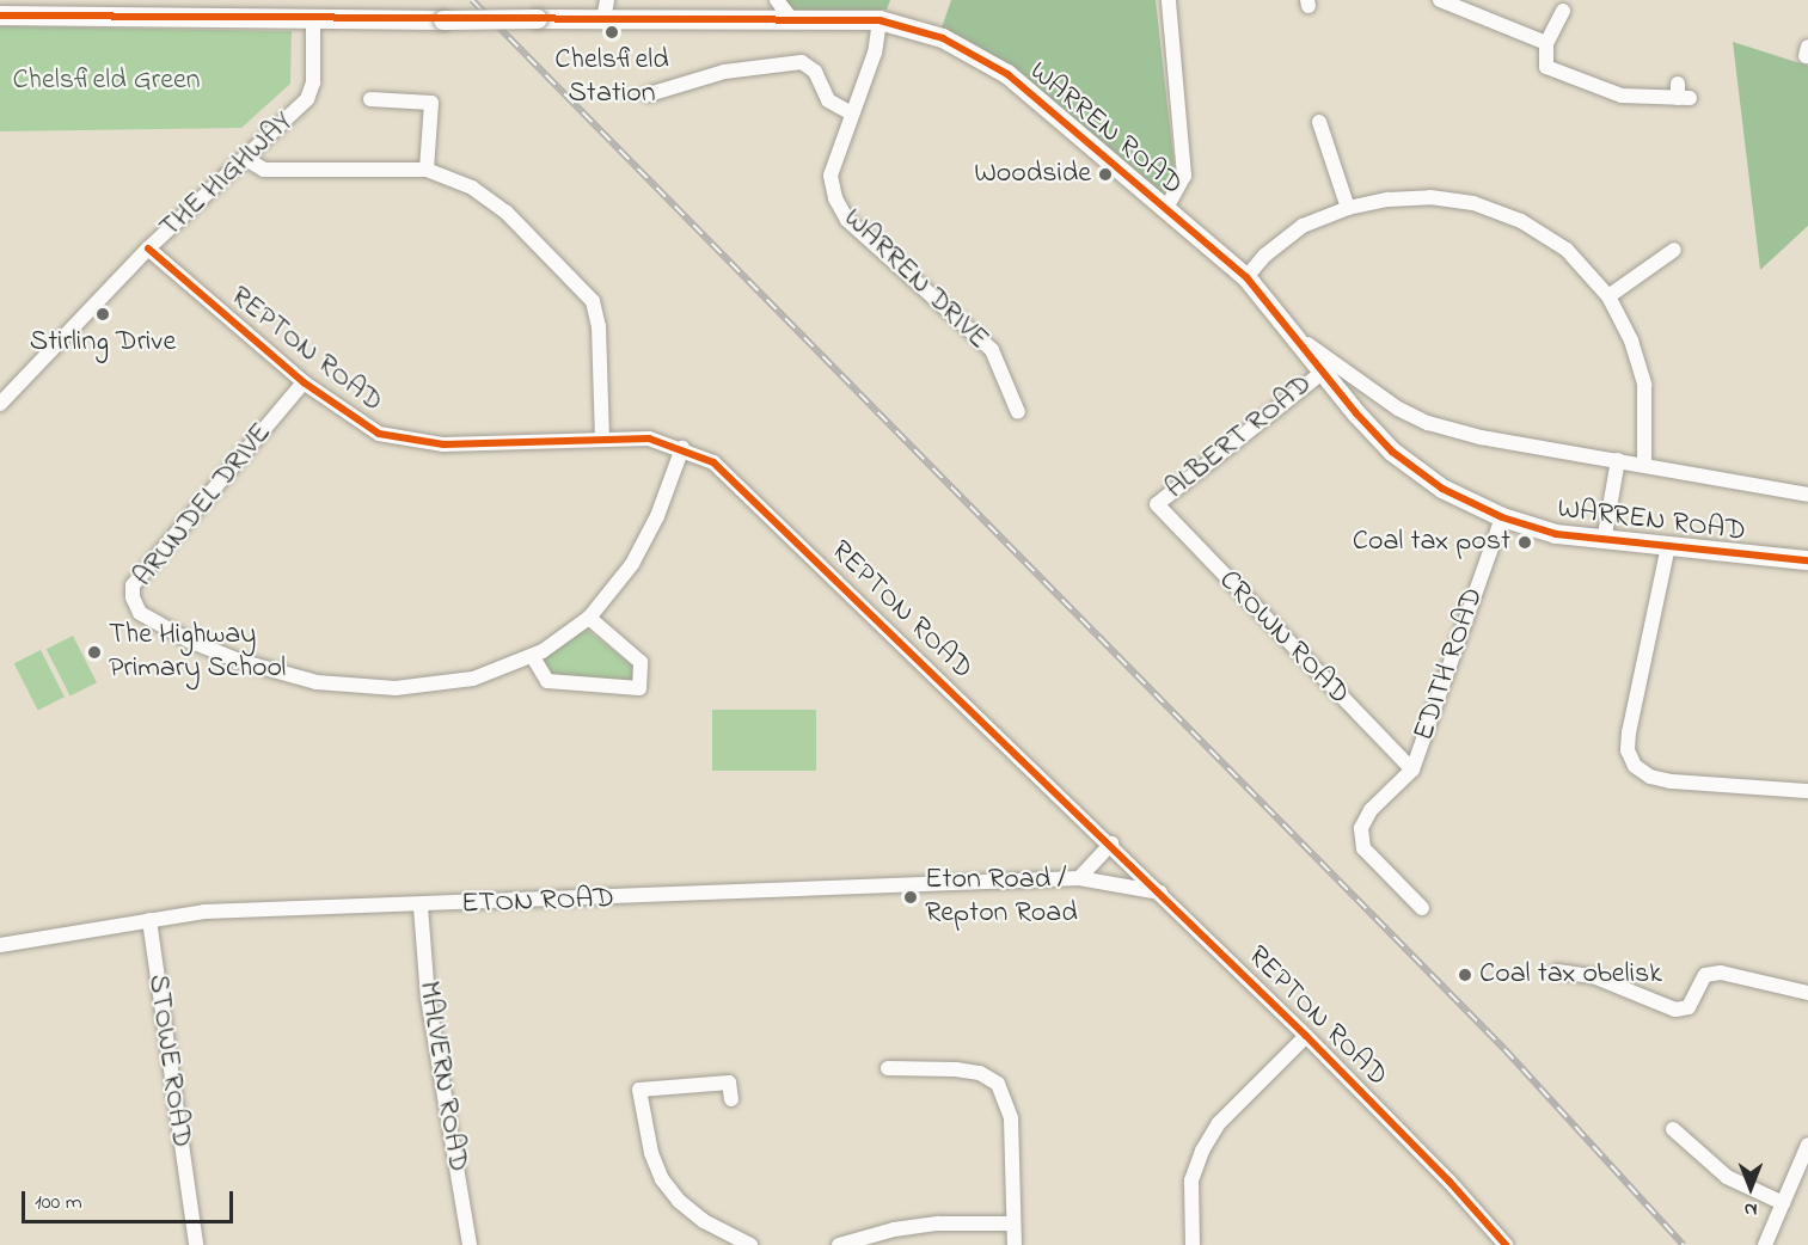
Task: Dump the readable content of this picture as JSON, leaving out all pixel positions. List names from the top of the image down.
{
  "streets": {
    "street": [
      "WARREN ROAD",
      "THE HIGHWAY",
      "WARREN DRIVE",
      "REPTON ROAD",
      "ALBERT ROAD",
      "ARUNDEL DRIVE",
      "CROWN ROAD",
      "EDITH ROAD",
      "ETON ROAD",
      "STOWE ROAD",
      "MALVERN ROAD"
    ]
  },
  "crossings": [
    ["WARREN ROAD", "THE HIGHWAY"],
    ["WARREN ROAD", "WARREN DRIVE"],
    ["WARREN ROAD", "ALBERT ROAD"],
    ["WARREN ROAD", "EDITH ROAD"],
    ["THE HIGHWAY", "REPTON ROAD"],
    ["REPTON ROAD", "ARUNDEL DRIVE"],
    ["REPTON ROAD", "ETON ROAD"],
    ["ALBERT ROAD", "CROWN ROAD"],
    ["CROWN ROAD", "EDITH ROAD"],
    ["ETON ROAD", "STOWE ROAD"],
    ["ETON ROAD", "MALVERN ROAD"]
  ],
  "parks": ["Chelsfield Green"],
  "places": [
    "Chelsfield Station",
    "Woodside",
    "Stirling Drive",
    "Coal tax post",
    "The Highway Primary School",
    "Eton Road / Repton Road",
    "Coal tax obelisk"
  ],
  "scale_bar": "100 m",
  "north": "bottom"
}
